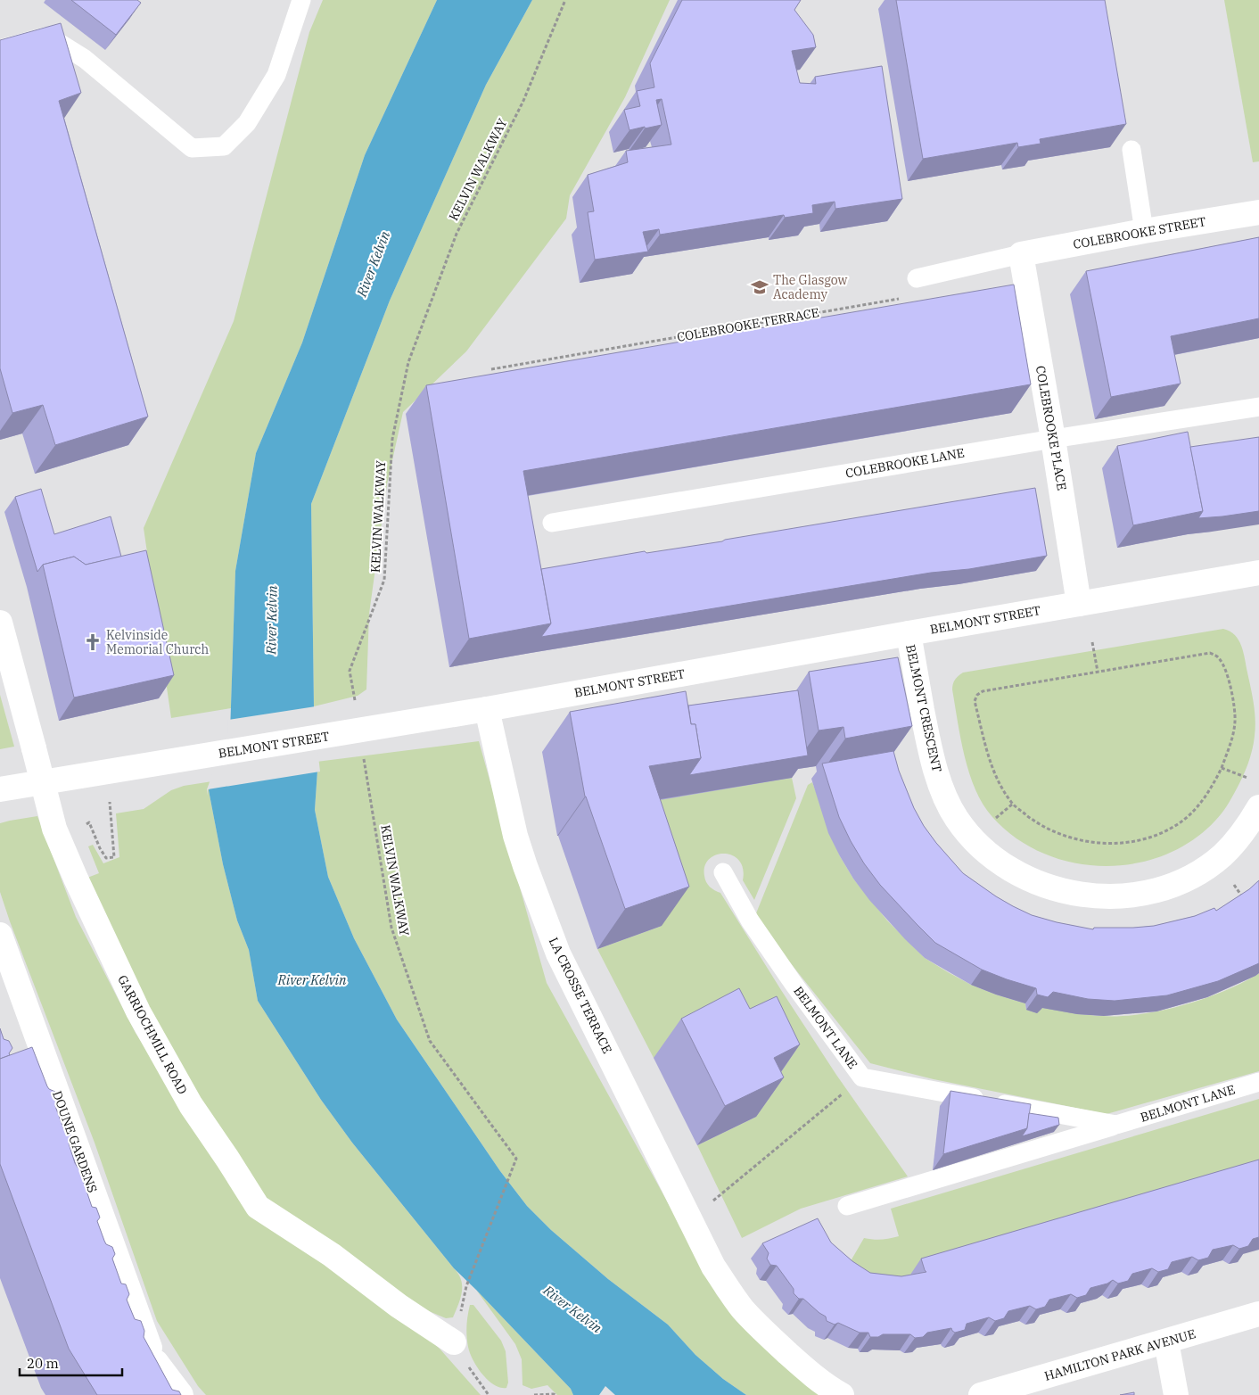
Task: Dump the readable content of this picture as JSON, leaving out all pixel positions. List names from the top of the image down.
{
  "streets": {
    "street": [
      "COLEBROOKE STREET",
      "COLEBROOKE PLACE",
      "BELMONT STREET",
      "BELMONT CRESCENT",
      "LA CROSSE TERRACE",
      "GARRIOCHMILL ROAD",
      "DOUNE GARDENS",
      "HAMILTON PARK AVENUE"
    ],
    "lane": ["COLEBROOKE LANE", "BELMONT LANE"],
    "path": ["KELVIN WALKWAY", "COLEBROOKE TERRACE"]
  },
  "crossings": [
    ["COLEBROOKE STREET", "COLEBROOKE PLACE"],
    ["COLEBROOKE PLACE", "COLEBROOKE LANE"],
    ["COLEBROOKE PLACE", "BELMONT STREET"],
    ["BELMONT STREET", "BELMONT CRESCENT"],
    ["BELMONT STREET", "LA CROSSE TERRACE"]
  ],
  "water": ["River Kelvin"],
  "places": {
    "school or university": ["The Glasgow Academy"],
    "church": ["Kelvinside Memorial Church"]
  },
  "scale_bar": "20 m"
}
